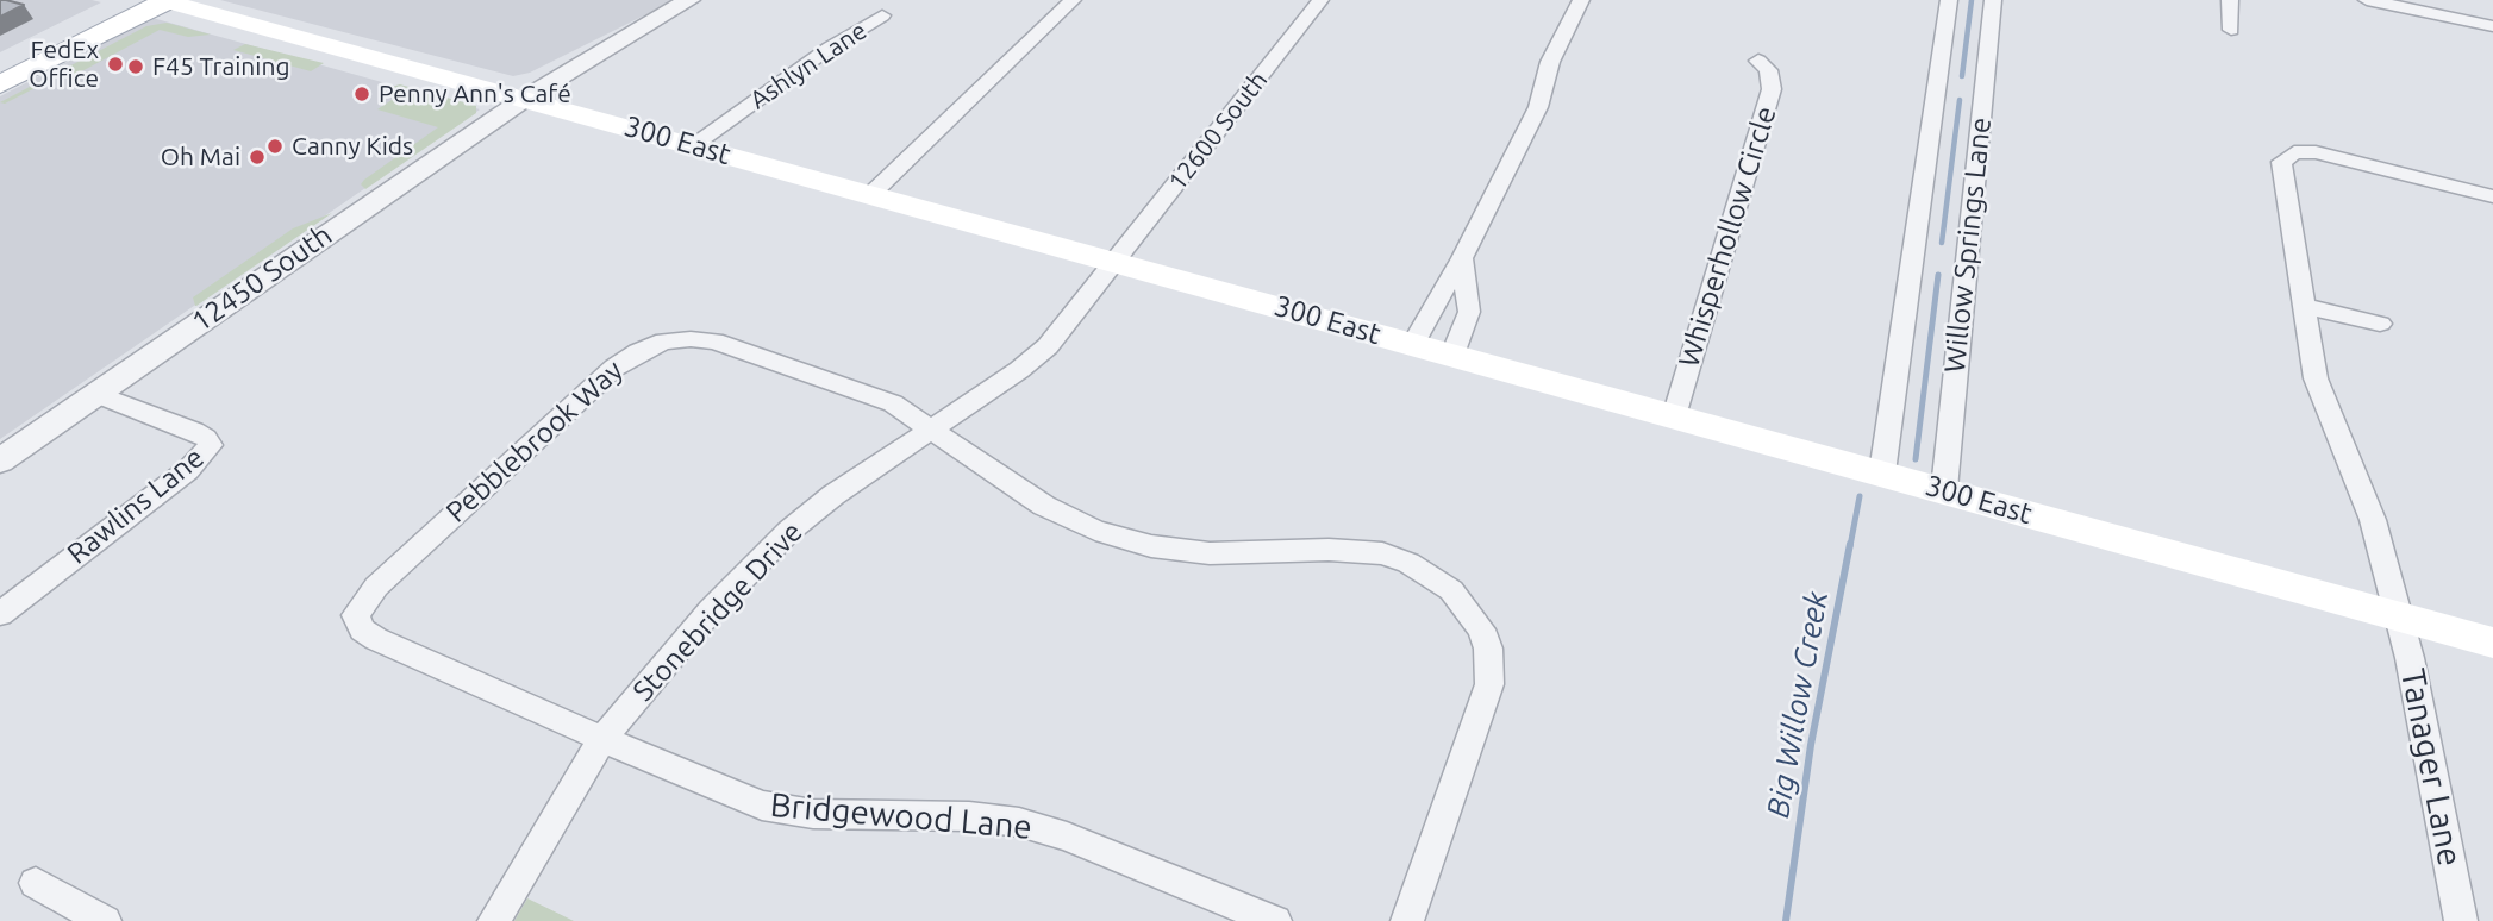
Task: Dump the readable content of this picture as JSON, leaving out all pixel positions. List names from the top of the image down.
{
  "streets": {
    "main road": ["300 East"],
    "street": [
      "Ashlyn Lane",
      "12600 South",
      "Whisperhollow Circle",
      "Willow Springs Lane",
      "12450 South",
      "Pebblebrook Way",
      "Rawlins Lane",
      "Stonebridge Drive",
      "Tanager Lane",
      "Bridgewood Lane"
    ]
  },
  "crossings": [
    ["Ashlyn Lane", "300 East"],
    ["12600 South", "300 East"],
    ["12600 South", "Stonebridge Drive"],
    ["300 East", "Whisperhollow Circle"],
    ["300 East", "Willow Springs Lane"],
    ["300 East", "12450 South"],
    ["300 East", "Stonebridge Drive"],
    ["300 East", "Tanager Lane"],
    ["12450 South", "Rawlins Lane"],
    ["Pebblebrook Way", "Stonebridge Drive"],
    ["Pebblebrook Way", "Bridgewood Lane"],
    ["Stonebridge Drive", "Bridgewood Lane"]
  ],
  "water": ["Big Willow Creek"],
  "places": [
    "FedEx Office",
    "F45 Training",
    "Penny Ann's Café",
    "Canny Kids",
    "Oh Mai"
  ]
}
